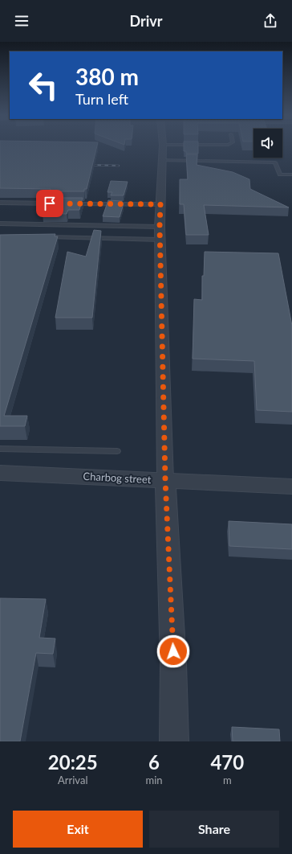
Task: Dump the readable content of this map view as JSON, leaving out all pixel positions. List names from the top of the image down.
{
  "streets": {
    "street": ["Charbog street"]
  },
  "page": {
    "header": "Drivr",
    "turn": ["380 m", "Turn left"],
    "eta": [
      "20:25",
      "Arrival",
      "6",
      "min",
      "470",
      "m"
    ],
    "buttons": ["Exit", "Share"]
  }
}
